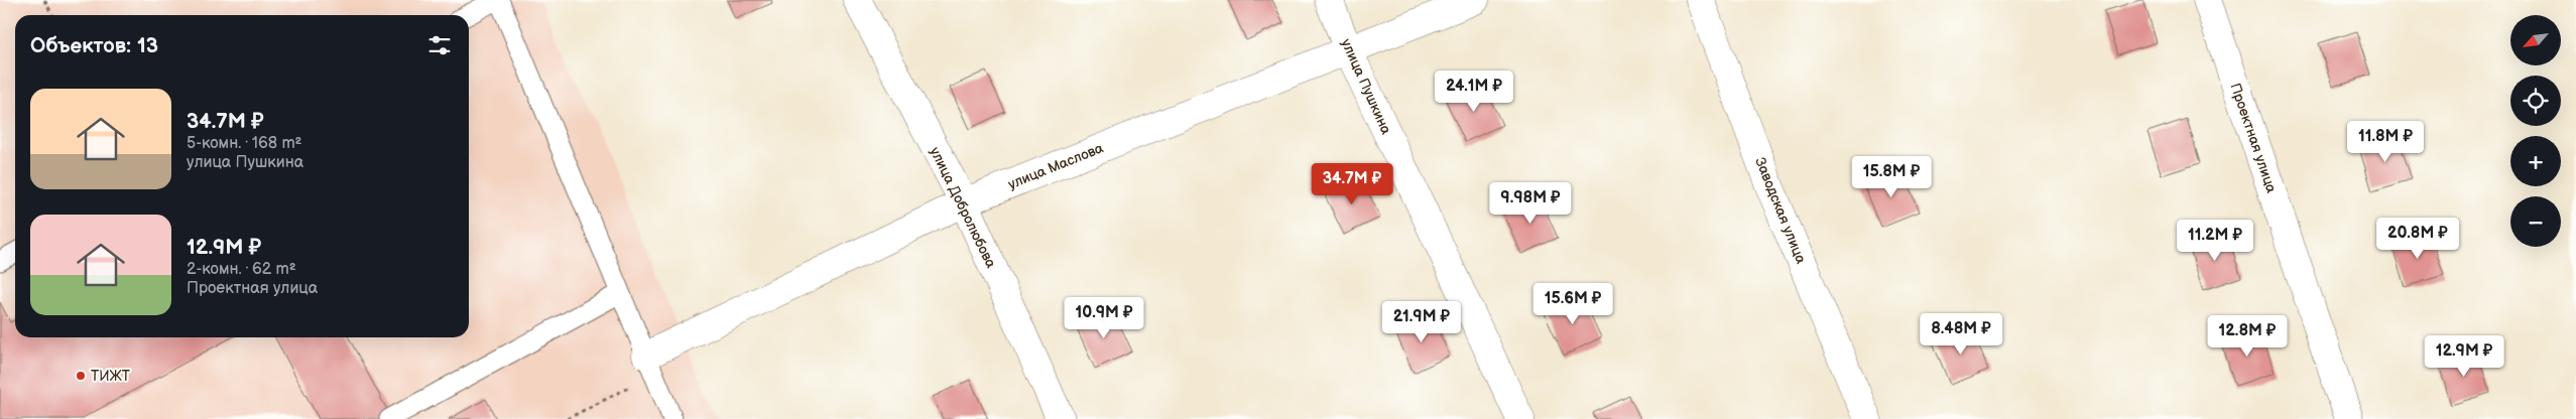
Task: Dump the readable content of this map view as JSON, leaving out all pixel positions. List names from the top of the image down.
{
  "streets": {
    "street": [
      "улица Пушкина",
      "Проектная улица",
      "улица Маслова",
      "улица Добролюбова",
      "Заводская улица"
    ]
  },
  "crossings": [
    ["улица Пушкина", "улица Маслова"],
    ["улица Маслова", "улица Добролюбова"]
  ],
  "places": ["ТИЖТ"],
  "north": "bottom left",
  "page": {
    "map_buttons": ["+", "−"],
    "heading": "Объектов: 13",
    "price": [
      "24.1M ₽",
      "11.8M ₽",
      "15.8M ₽",
      "34.7M ₽",
      "9.98M ₽",
      "20.8M ₽",
      "11.2M ₽",
      "15.6M ₽",
      "10.9M ₽",
      "21.9M ₽",
      "8.48M ₽",
      "12.8M ₽",
      "12.9M ₽"
    ],
    "list": [
      {
        "name": "34.7M ₽",
        "note": "5-комн. · 168 m² · улица Пушкина"
      },
      {
        "name": "12.9M ₽",
        "note": "2-комн. · 62 m² · Проектная улица"
      }
    ]
  }
}
